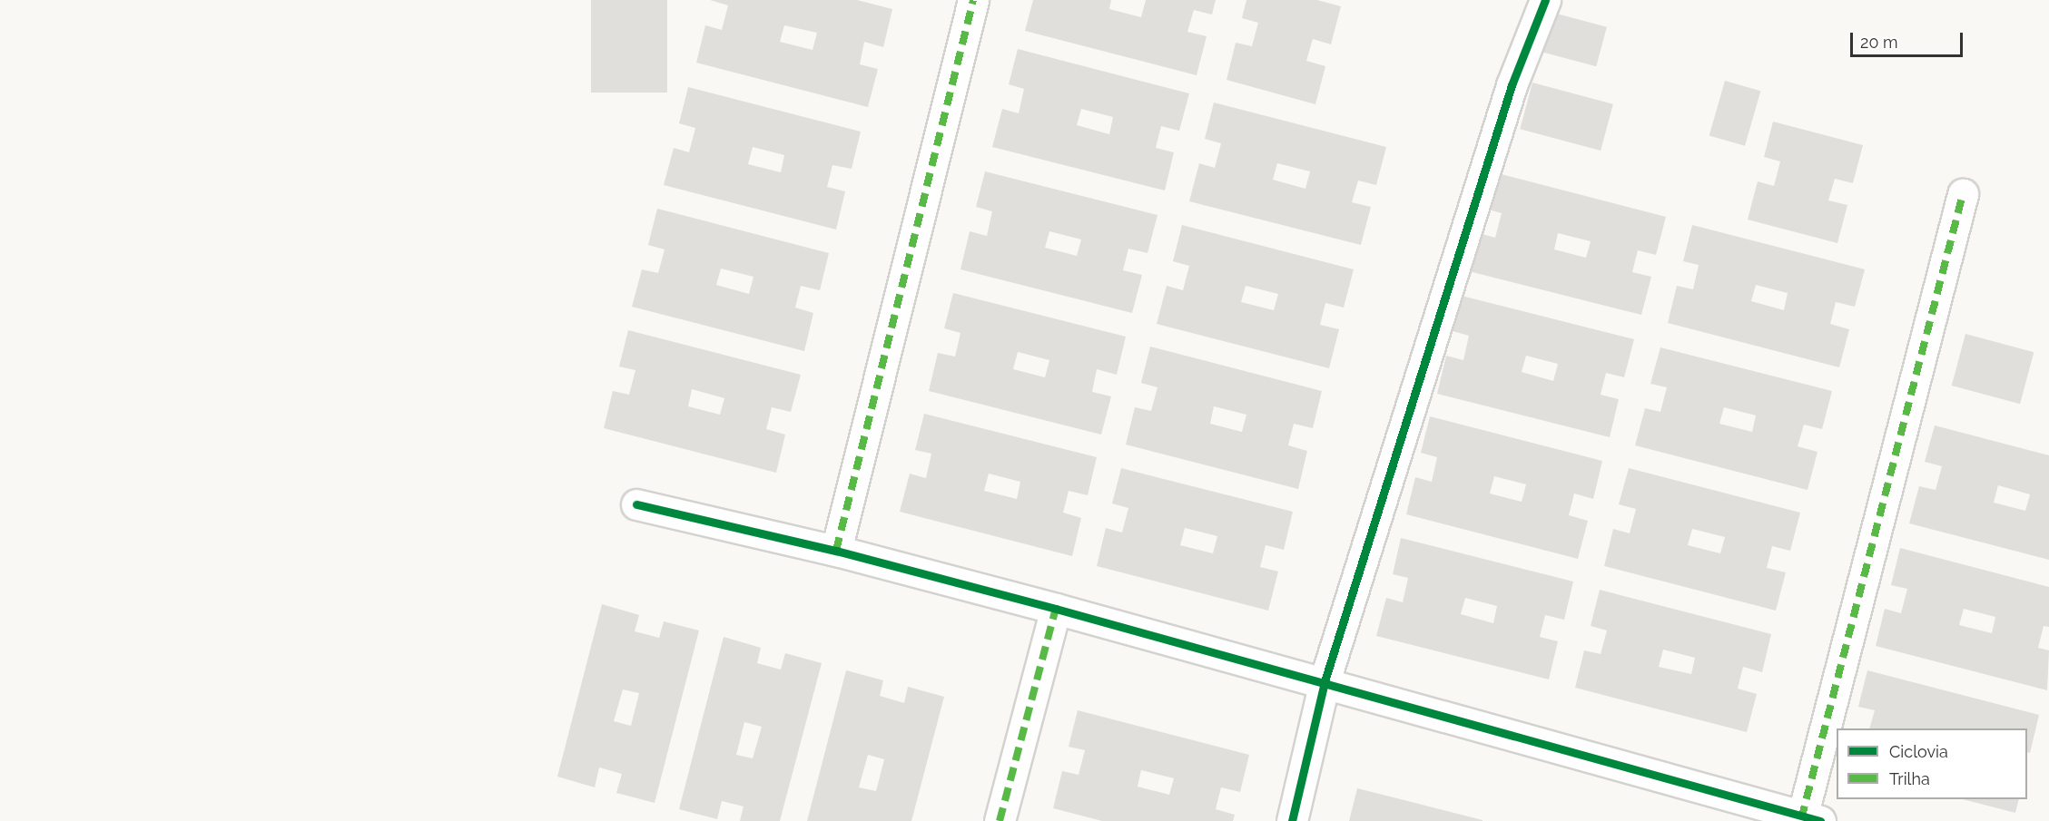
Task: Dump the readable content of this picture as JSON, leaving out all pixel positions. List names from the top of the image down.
{
  "legend": ["Ciclovia", "Trilha"],
  "scale_bar": "20 m"
}
